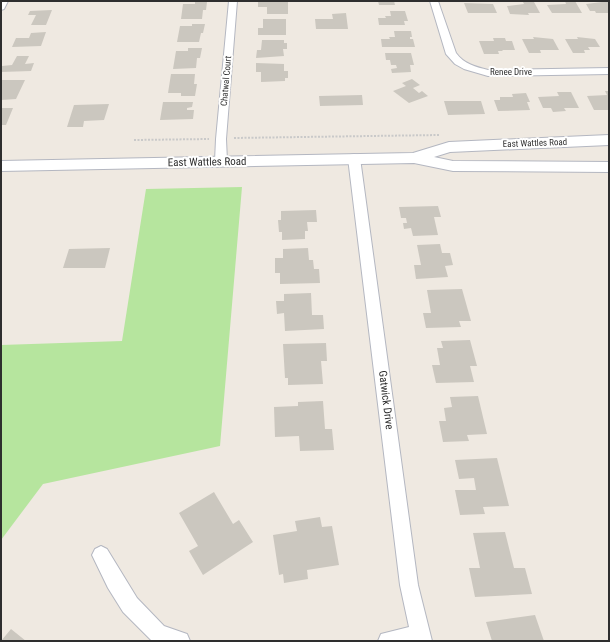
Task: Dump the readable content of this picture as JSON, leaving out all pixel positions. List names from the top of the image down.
{
  "streets": {
    "main road": ["East Wattles Road"],
    "street": ["Renee Drive", "Chatwal Court", "Gatwick Drive"]
  },
  "crossings": [
    ["Chatwal Court", "East Wattles Road"],
    ["East Wattles Road", "Gatwick Drive"]
  ]
}
